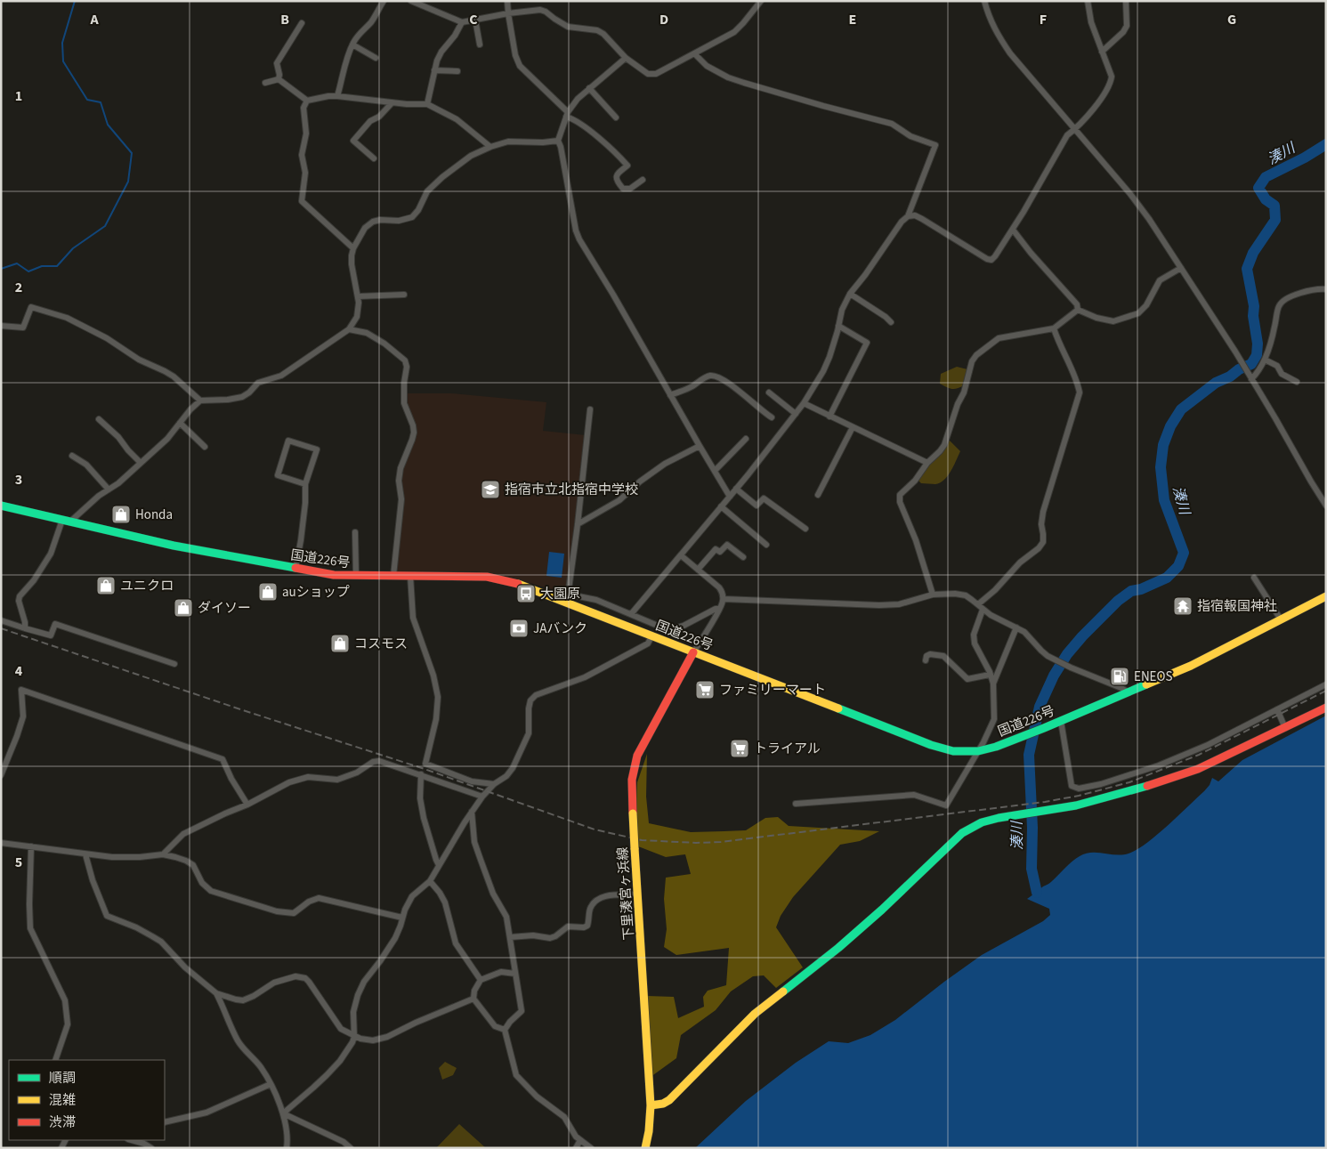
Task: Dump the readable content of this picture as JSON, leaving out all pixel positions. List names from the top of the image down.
{
  "streets": {
    "main road": ["国道226号", "下里湊宮ヶ浜線"]
  },
  "crossings": [
    ["国道226号", "下里湊宮ヶ浜線"]
  ],
  "water": ["湊川"],
  "places": {
    "school or university": ["指宿市立北指宿中学校"],
    "shop": [
      "Honda",
      "ユニクロ",
      "auショップ",
      "ダイソー",
      "コスモス"
    ],
    "bus stop": ["大園原"],
    "temple": ["指宿報国神社"],
    "bank": ["JAバンク"],
    "fuel station": ["ENEOS"],
    "supermarket": ["ファミリーマート", "トライアル"]
  },
  "legend": ["順調", "混雑", "渋滞"],
  "grid": {
    "columns": [
      "A",
      "B",
      "C",
      "D",
      "E",
      "F",
      "G"
    ],
    "rows": [
      "1",
      "2",
      "3",
      "4",
      "5"
    ]
  }
}
